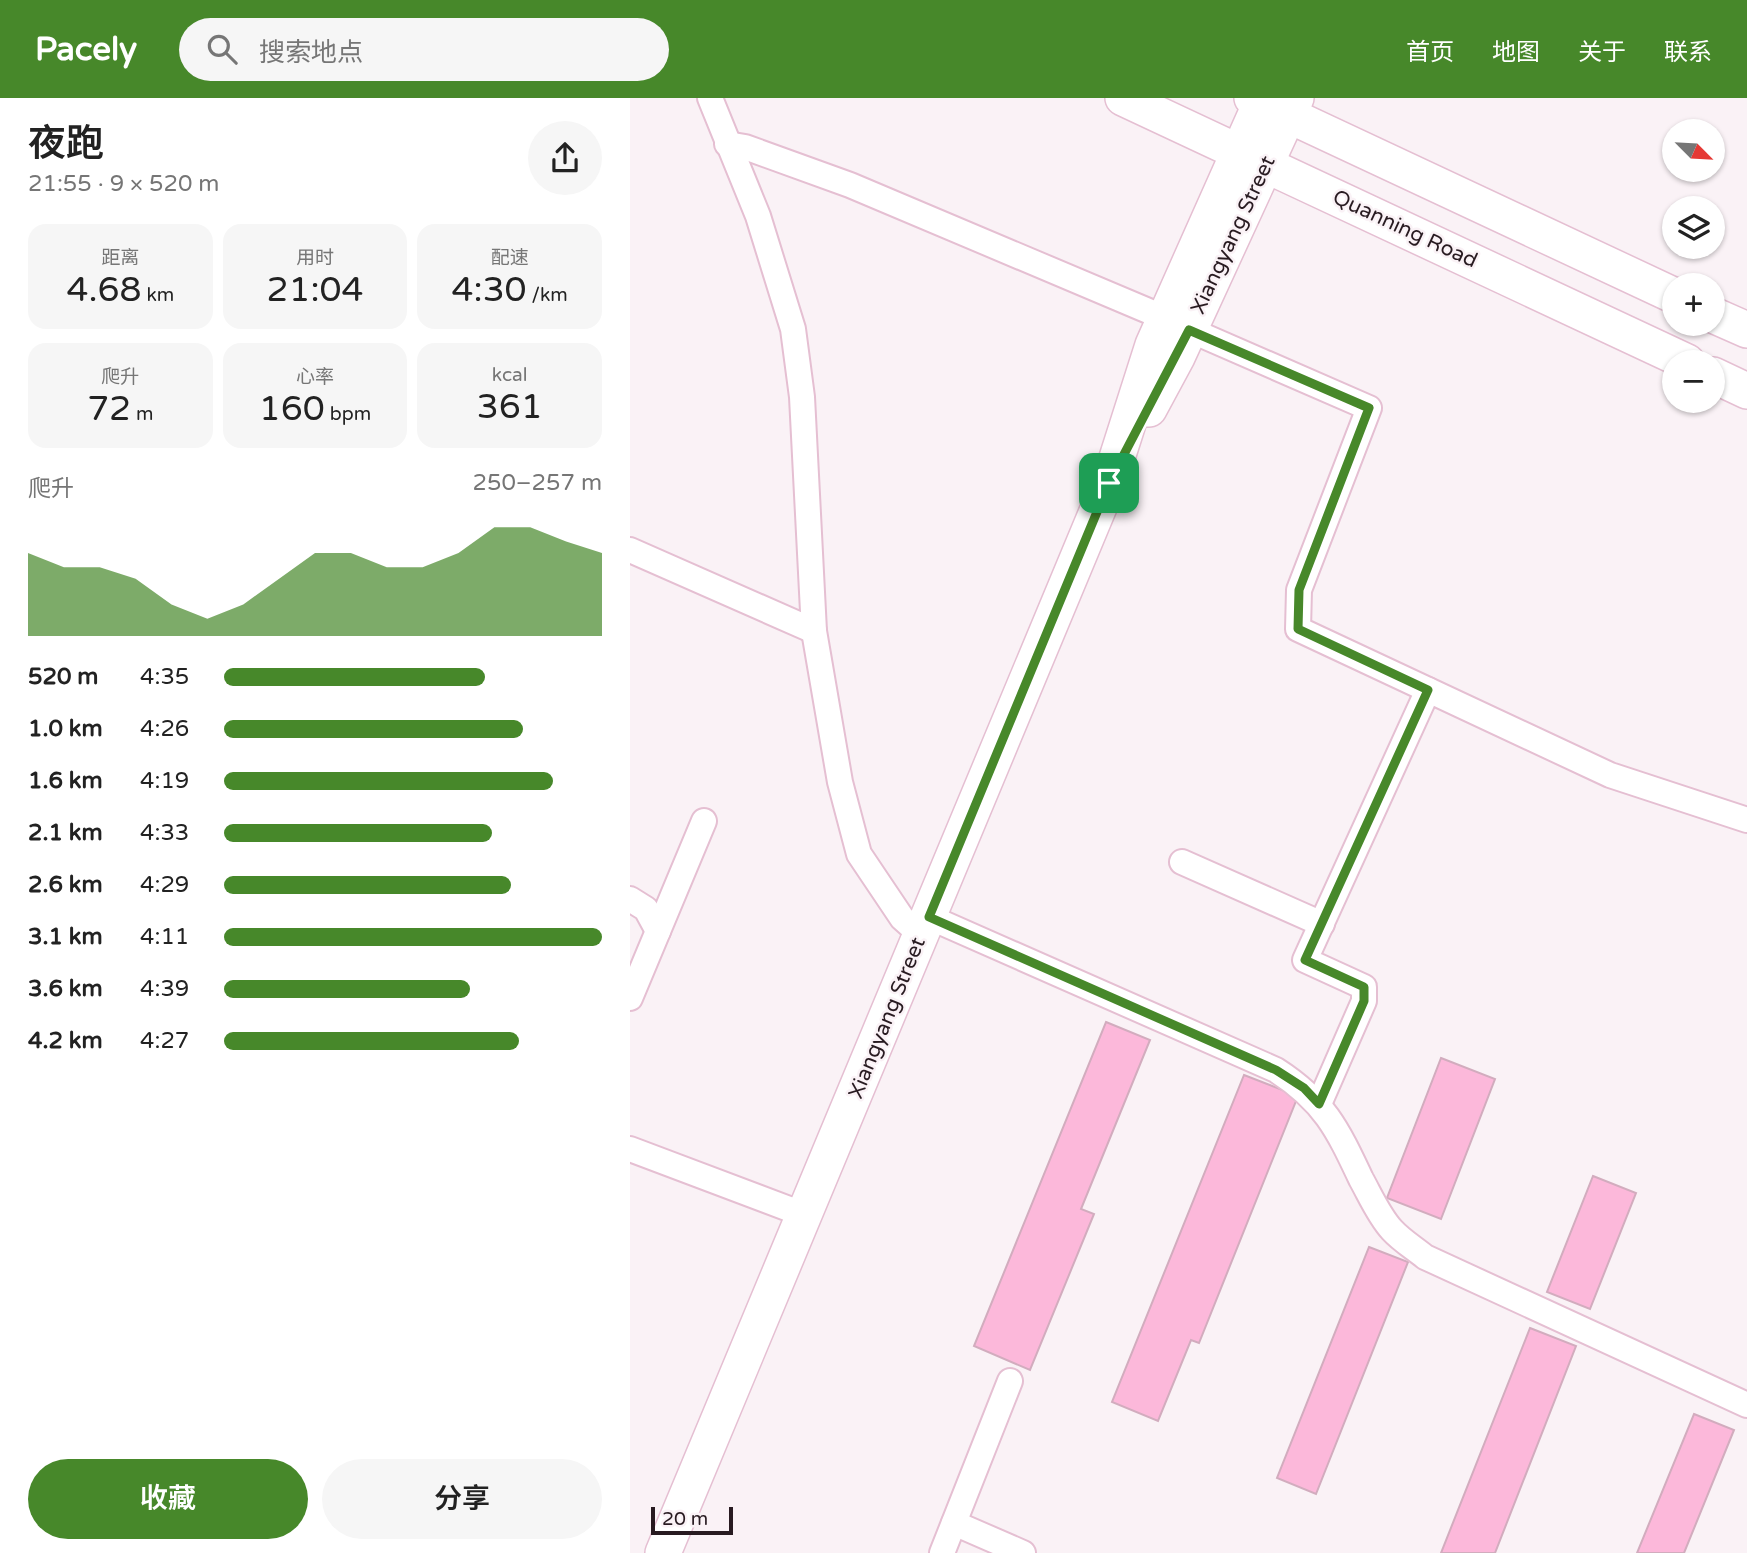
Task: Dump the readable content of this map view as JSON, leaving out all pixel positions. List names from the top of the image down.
{
  "streets": {
    "street": ["Quanning Road", "Xiangyang Street"]
  },
  "crossings": [
    ["Quanning Road", "Xiangyang Street"]
  ],
  "scale_bar": "20 m",
  "north": "bottom right",
  "page": {
    "header": "Pacely",
    "search": "搜索地点",
    "nav": [
      "首页",
      "地图",
      "关于",
      "联系"
    ],
    "heading": ["夜跑", "21:55 · 9 × 520 m"],
    "map_buttons": ["+", "−"],
    "stats": [
      ["距离", "4.68 km"],
      ["用时", "21:04"],
      ["配速", "4:30 /km"],
      ["爬升", "72 m"],
      ["心率", "160 bpm"],
      ["kcal", "361"]
    ],
    "chart": ["爬升", "250–257 m"],
    "list": [
      {
        "name": "520 m",
        "note": "4:35"
      },
      {
        "name": "1.0 km",
        "note": "4:26"
      },
      {
        "name": "1.6 km",
        "note": "4:19"
      },
      {
        "name": "2.1 km",
        "note": "4:33"
      },
      {
        "name": "2.6 km",
        "note": "4:29"
      },
      {
        "name": "3.1 km",
        "note": "4:11"
      },
      {
        "name": "3.6 km",
        "note": "4:39"
      },
      {
        "name": "4.2 km",
        "note": "4:27"
      }
    ],
    "buttons": ["收藏", "分享"],
    "scale": "20 m"
  }
}
